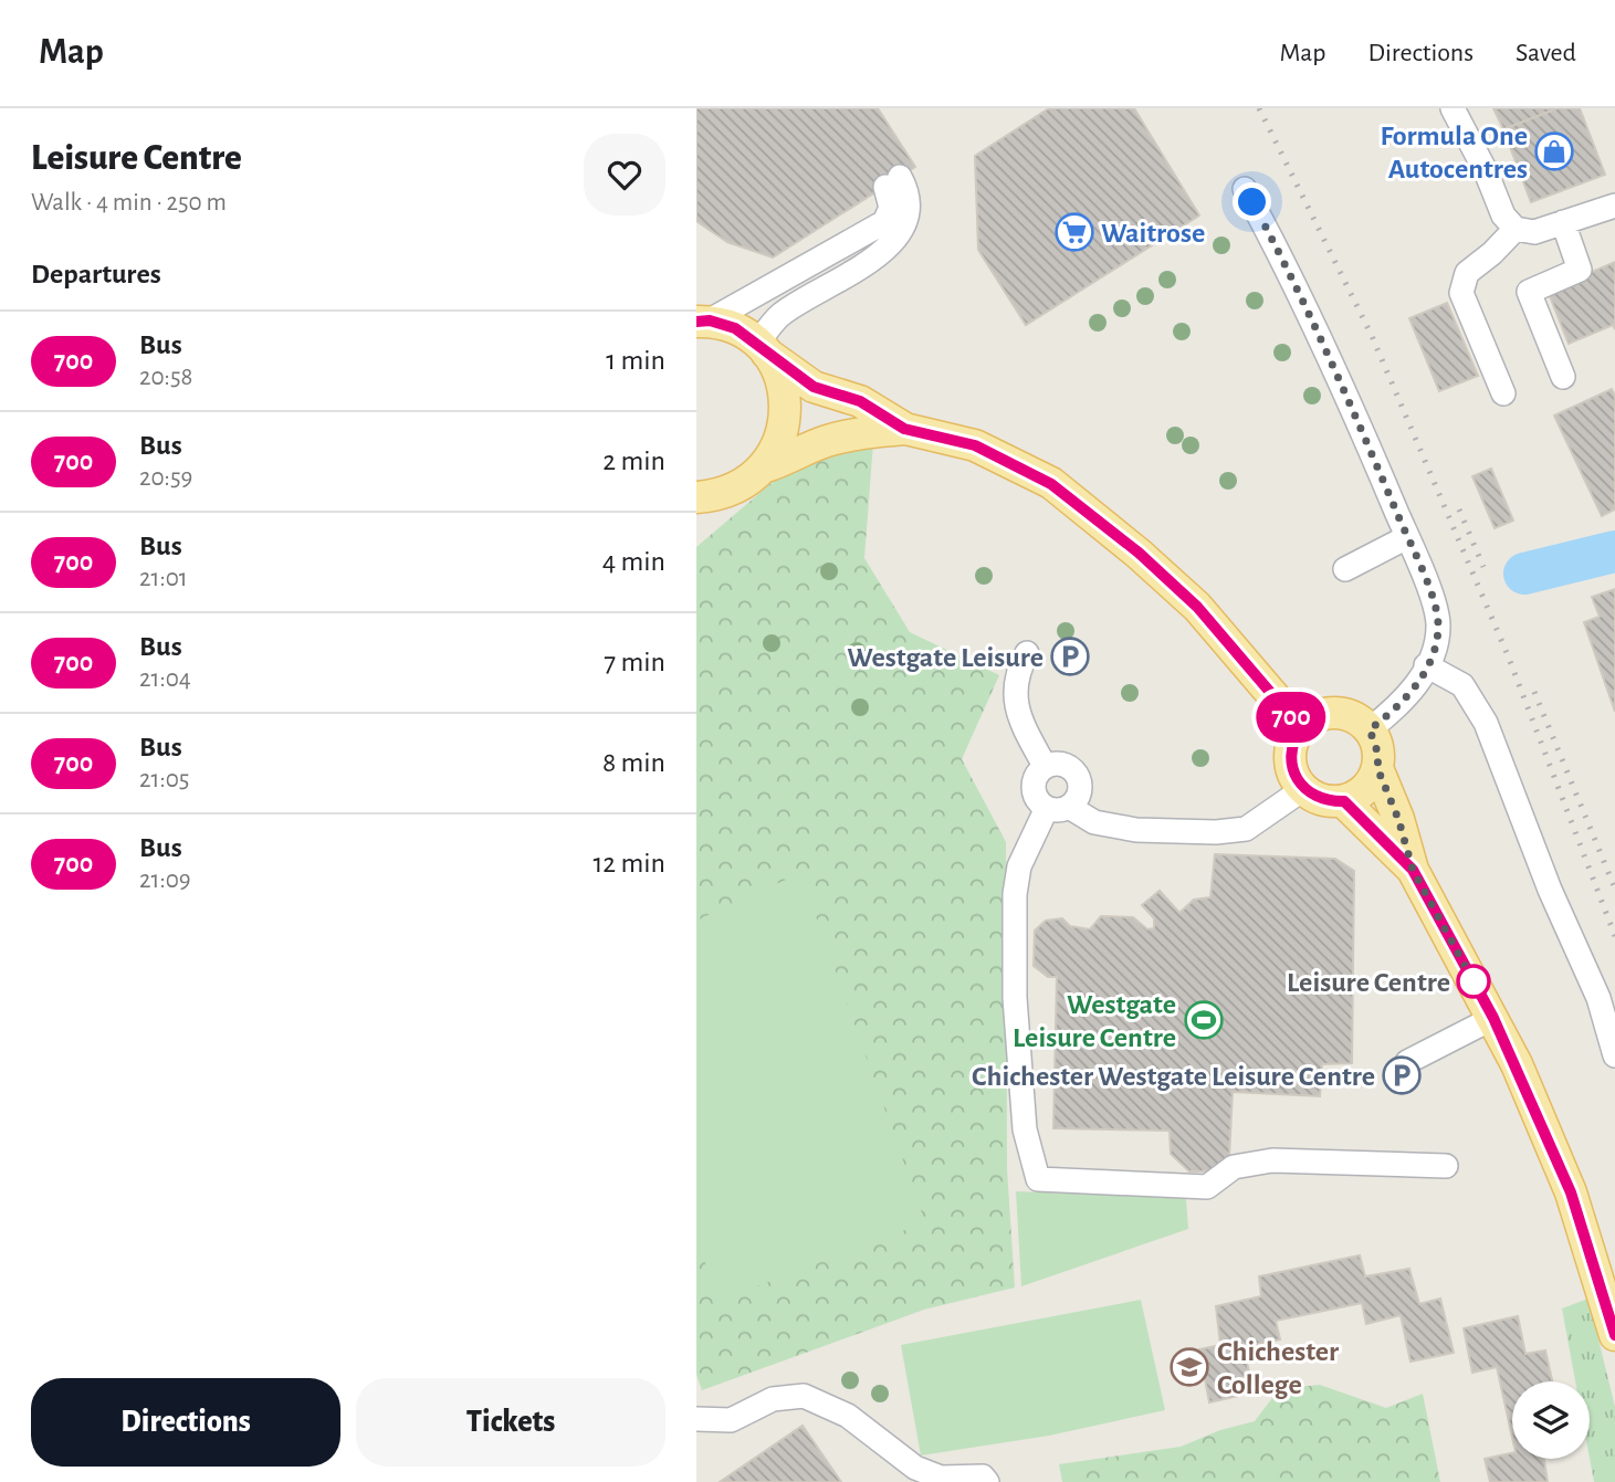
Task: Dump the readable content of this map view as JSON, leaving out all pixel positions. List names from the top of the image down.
{
  "places": {
    "shop": ["Formula One Autocentres"],
    "supermarket": ["Waitrose"],
    "parking": ["Westgate Leisure", "Chichester Westgate Leisure Centre"],
    "other": ["Leisure Centre"],
    "sports": ["Westgate Leisure Centre"],
    "school or university": ["Chichester College"]
  },
  "lines": ["bus line 700"],
  "page": {
    "header": "Map",
    "nav": ["Map", "Directions", "Saved"],
    "heading": [
      ["Leisure Centre", "Walk · 4 min · 250 m"],
      "Departures"
    ],
    "on_map": "700",
    "list": [
      {
        "mark": "700",
        "name": "Bus",
        "note": "20:58",
        "value": "1 min"
      },
      {
        "mark": "700",
        "name": "Bus",
        "note": "20:59",
        "value": "2 min"
      },
      {
        "mark": "700",
        "name": "Bus",
        "note": "21:01",
        "value": "4 min"
      },
      {
        "mark": "700",
        "name": "Bus",
        "note": "21:04",
        "value": "7 min"
      },
      {
        "mark": "700",
        "name": "Bus",
        "note": "21:05",
        "value": "8 min"
      },
      {
        "mark": "700",
        "name": "Bus",
        "note": "21:09",
        "value": "12 min"
      }
    ],
    "buttons": ["Directions", "Tickets"]
  }
}
